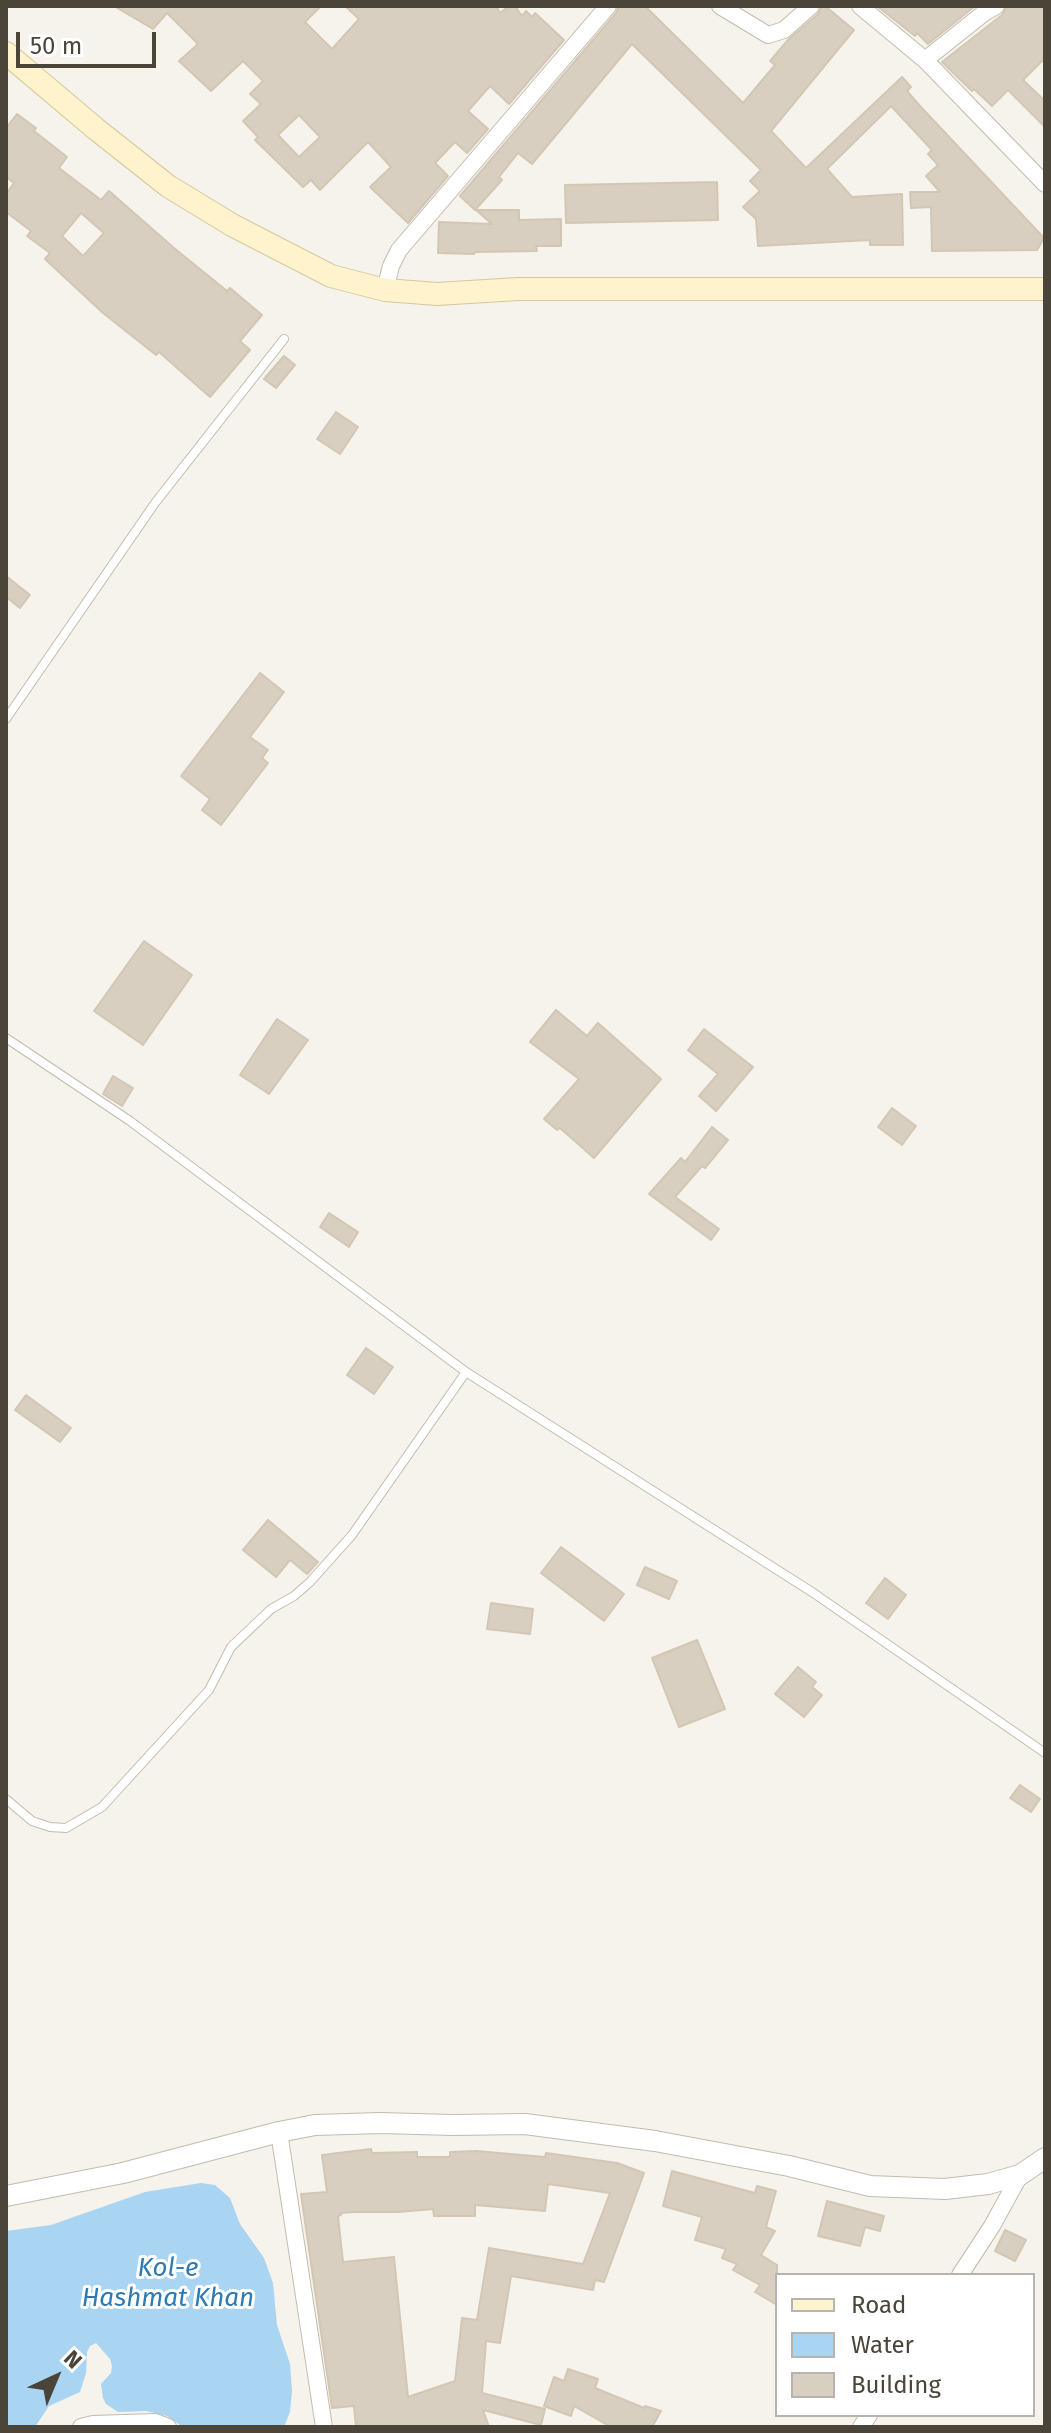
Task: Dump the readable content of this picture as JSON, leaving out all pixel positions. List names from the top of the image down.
{
  "water": ["Kol-e Hashmat Khan"],
  "legend": ["Road", "Water", "Building"],
  "scale_bar": "50 m",
  "north": "top right"
}
